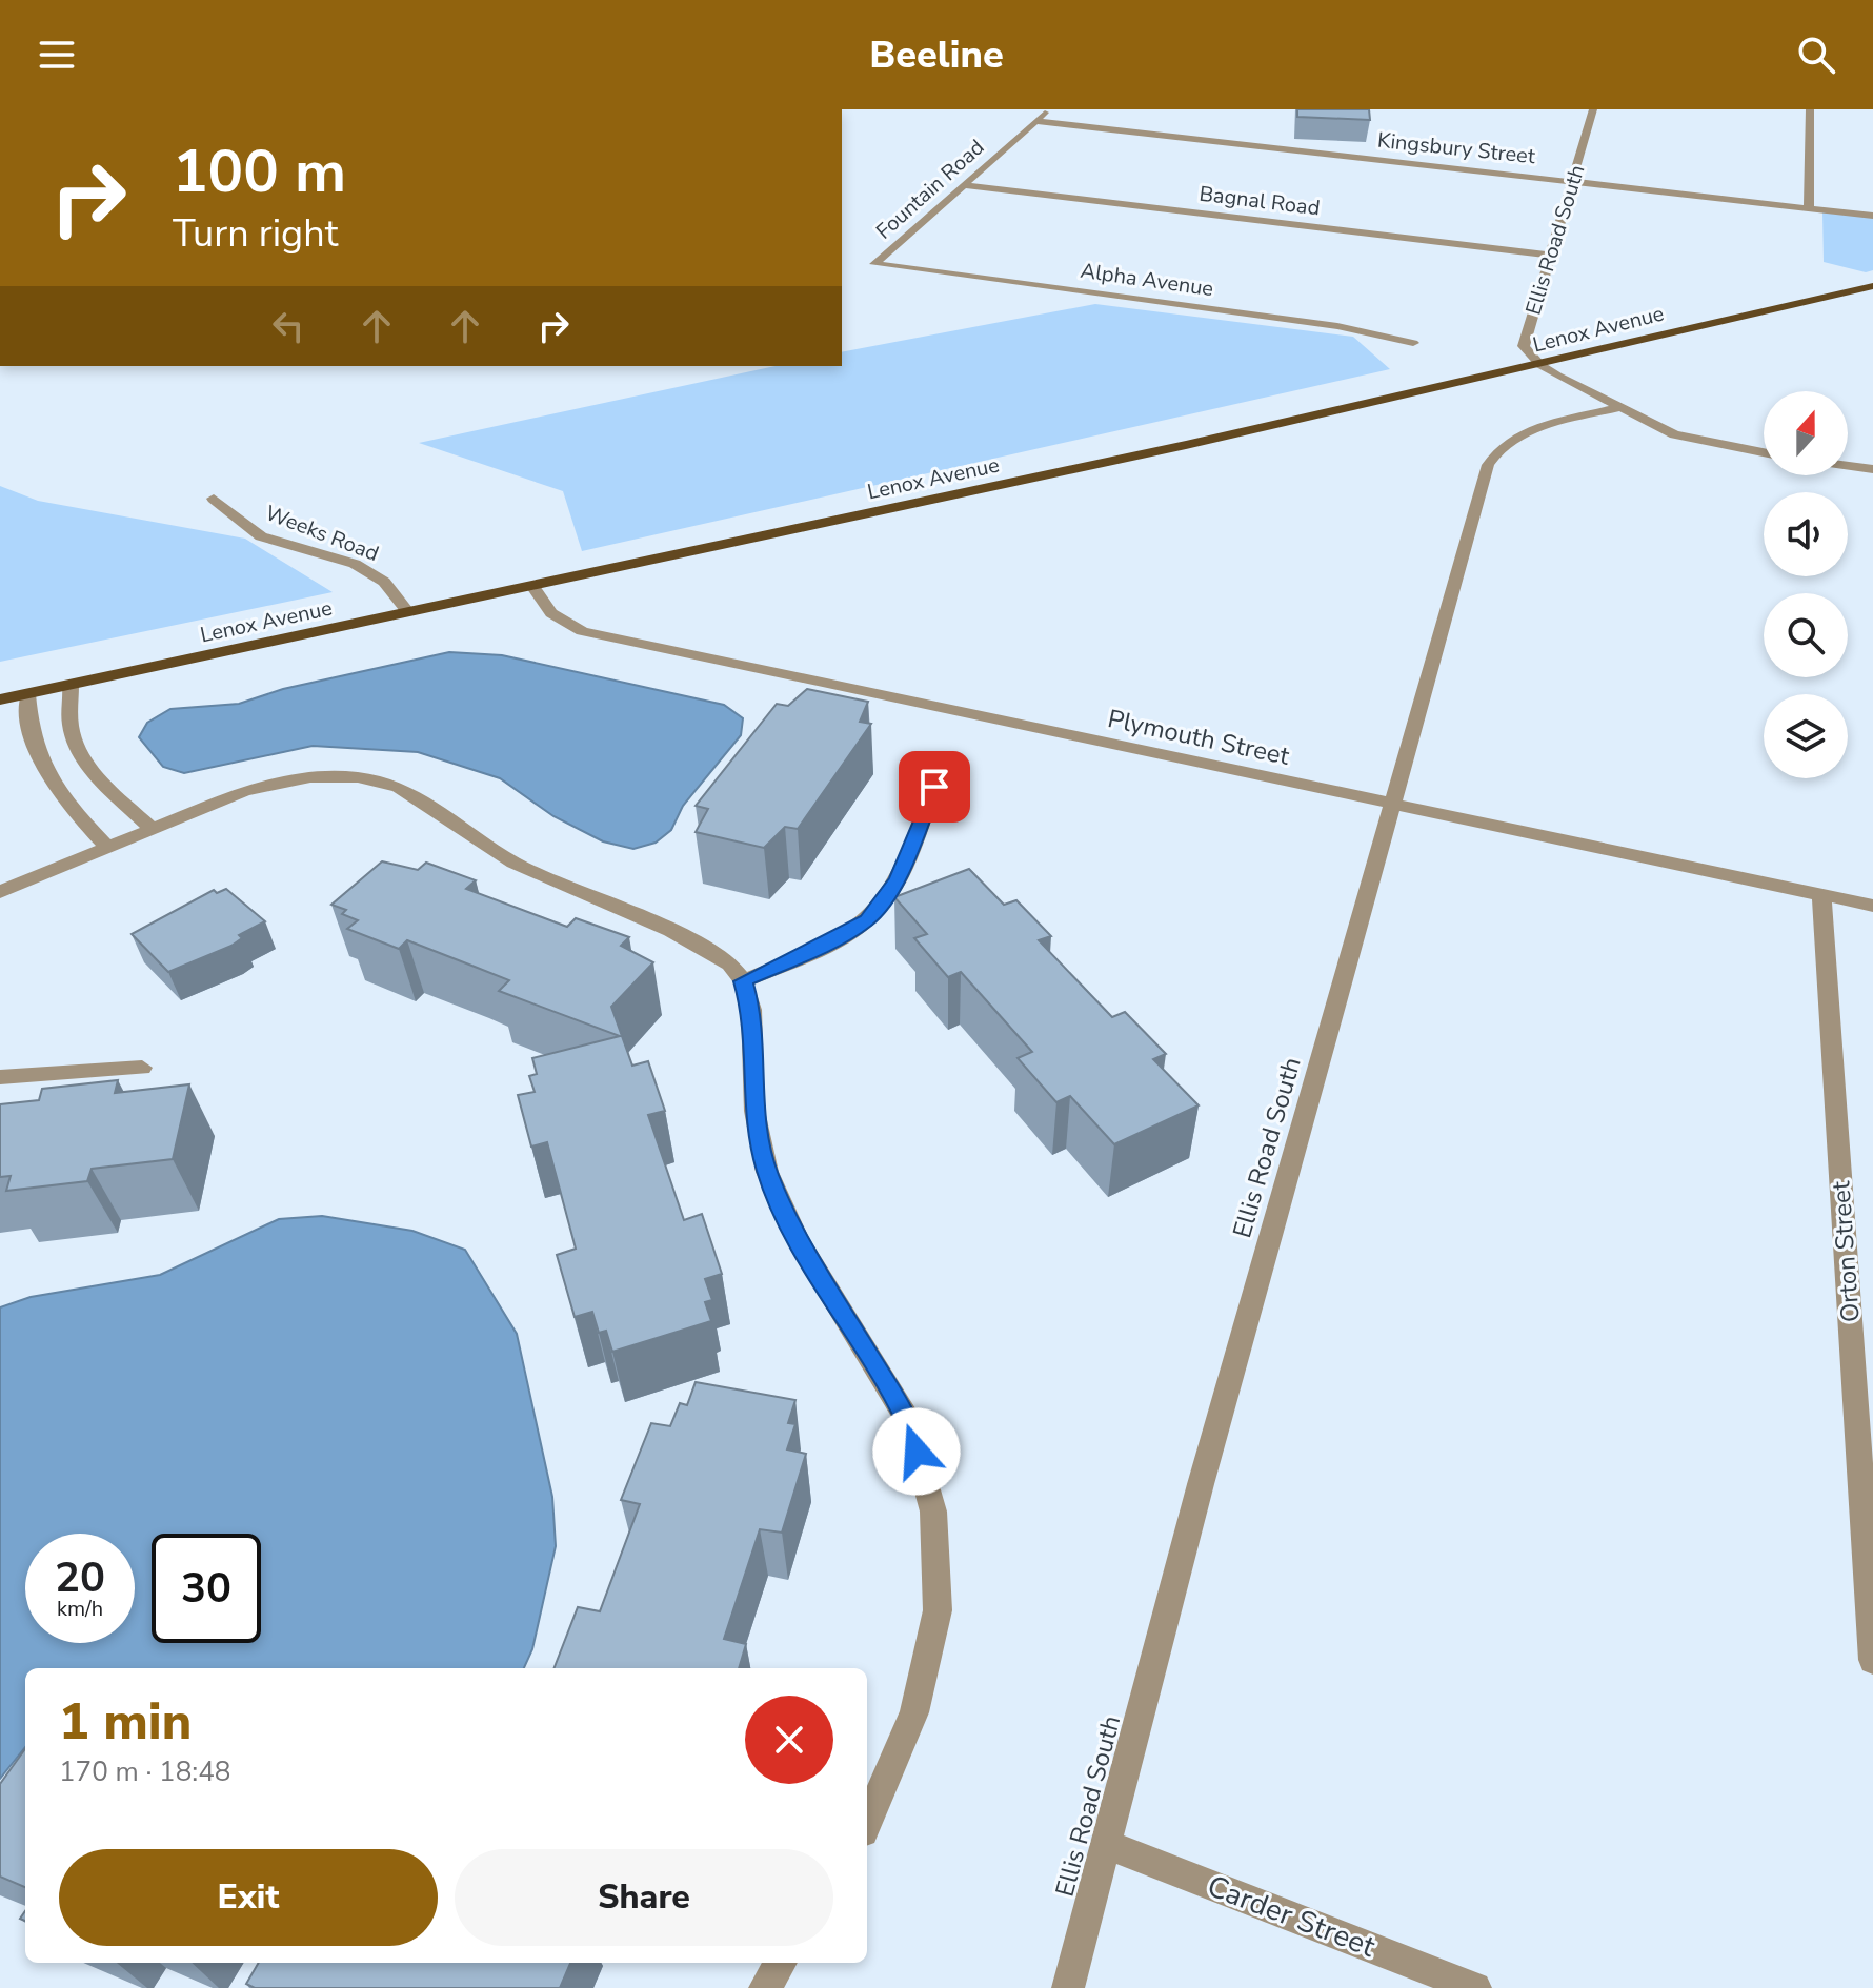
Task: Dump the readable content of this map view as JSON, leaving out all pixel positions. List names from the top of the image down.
{
  "streets": {
    "main road": ["Lenox Avenue"],
    "street": [
      "Kingsbury Street",
      "Fountain Road",
      "Bagnal Road",
      "Ellis Road South",
      "Alpha Avenue",
      "Weeks Road",
      "Plymouth Street",
      "Orton Street",
      "Carder Street"
    ]
  },
  "crossings": [
    ["Kingsbury Street", "Fountain Road"],
    ["Kingsbury Street", "Ellis Road South"],
    ["Fountain Road", "Bagnal Road"],
    ["Fountain Road", "Alpha Avenue"],
    ["Bagnal Road", "Ellis Road South"],
    ["Ellis Road South", "Lenox Avenue"],
    ["Ellis Road South", "Plymouth Street"],
    ["Ellis Road South", "Carder Street"],
    ["Lenox Avenue", "Weeks Road"],
    ["Lenox Avenue", "Plymouth Street"],
    ["Plymouth Street", "Orton Street"]
  ],
  "north": "top",
  "page": {
    "header": "Beeline",
    "turn": ["100 m", "Turn right"],
    "speed": "20 km/h",
    "limit": "30",
    "heading": ["1 min", "170 m · 18:48"],
    "buttons": ["Exit", "Share"]
  }
}
